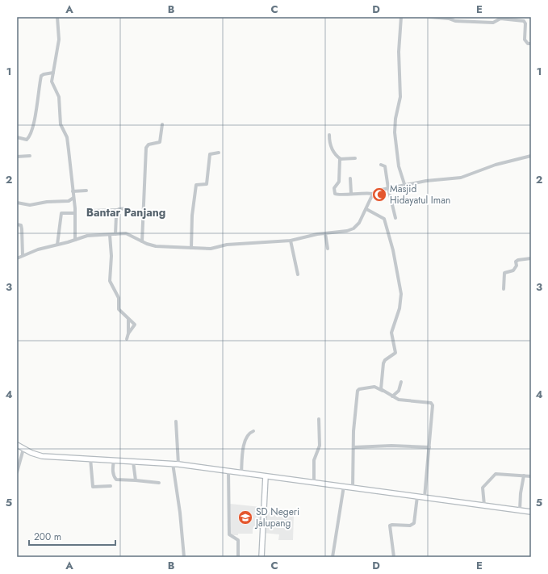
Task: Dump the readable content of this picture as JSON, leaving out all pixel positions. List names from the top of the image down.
{
  "districts": ["Bantar Panjang"],
  "places": {
    "mosque": ["Masjid Hidayatul Iman"],
    "school or university": ["SD Negeri Jalupang"]
  },
  "scale_bar": "200 m",
  "grid": {
    "columns": [
      "A",
      "B",
      "C",
      "D",
      "E"
    ],
    "rows": [
      "1",
      "2",
      "3",
      "4",
      "5"
    ]
  }
}
